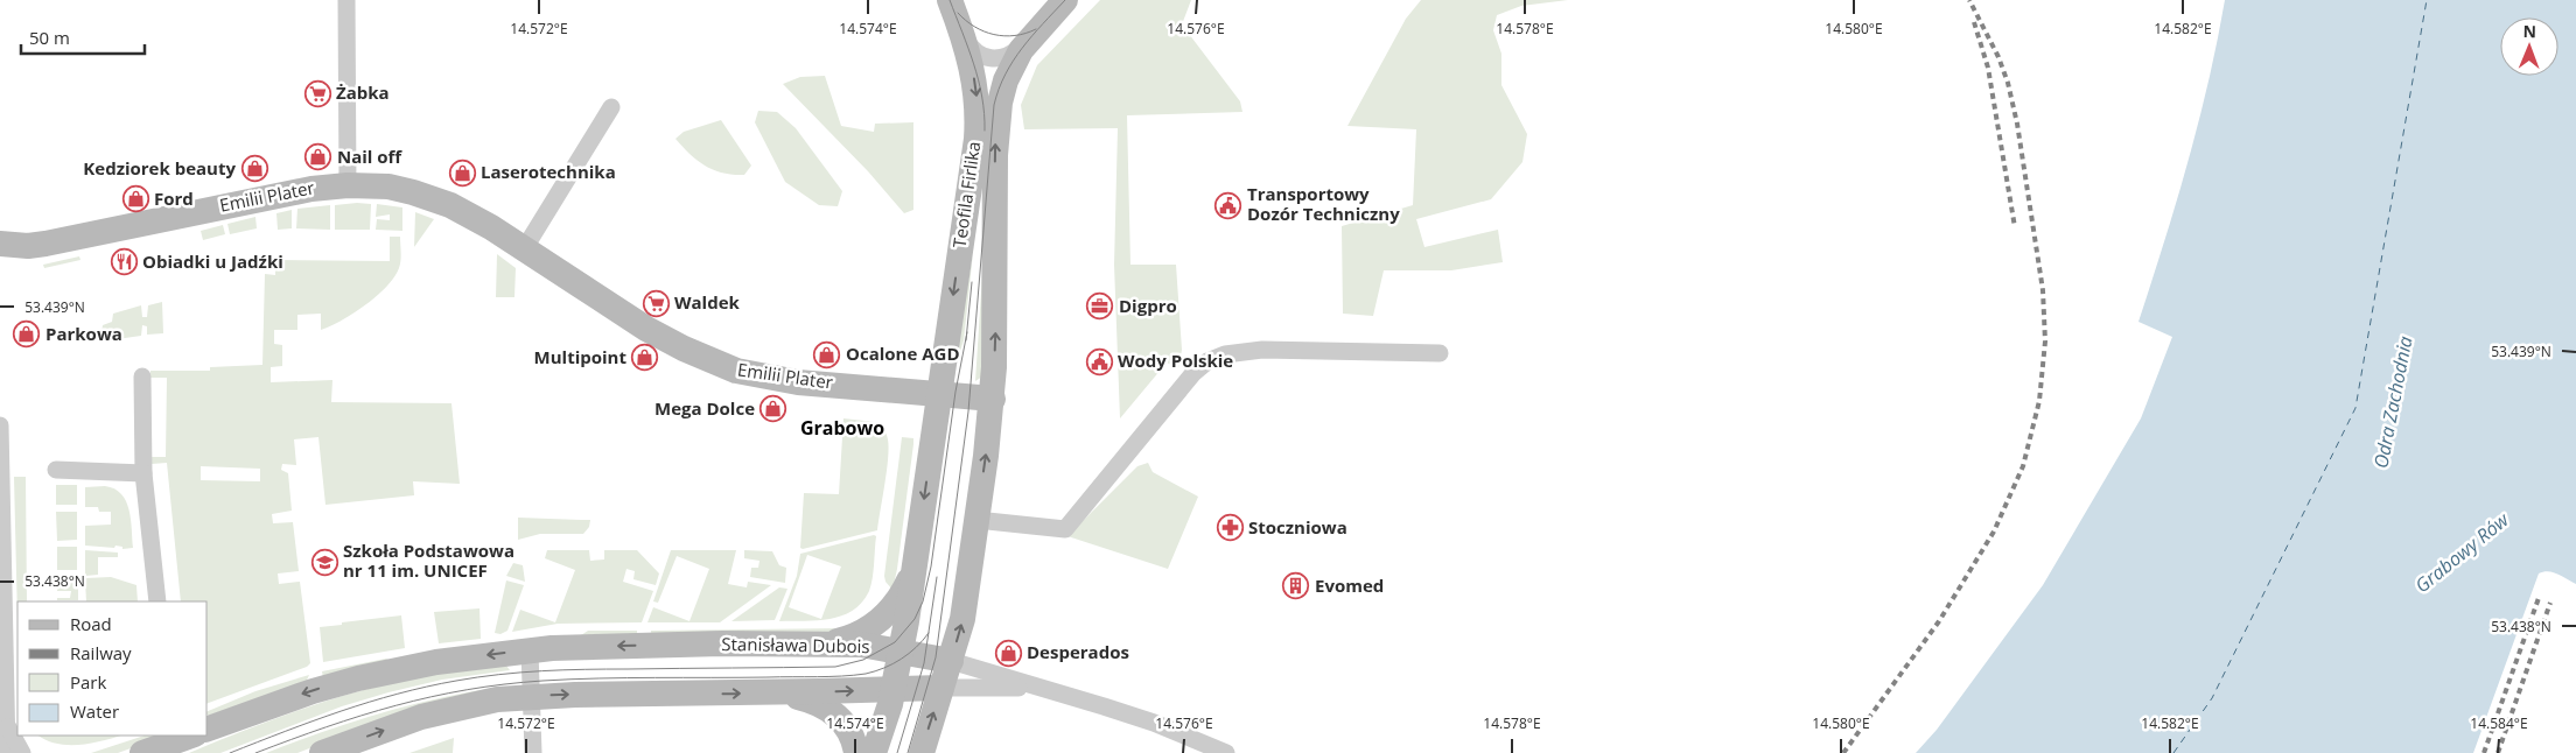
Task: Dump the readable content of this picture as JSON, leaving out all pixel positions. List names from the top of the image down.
{
  "streets": {
    "street": ["Teofila Firlika", "Emilii Plater", "Stanisława Dubois"]
  },
  "crossings": [
    ["Teofila Firlika", "Emilii Plater"],
    ["Teofila Firlika", "Stanisława Dubois"]
  ],
  "districts": ["Grabowo"],
  "water": ["Odra Zachodnia", "Grabowy Rów"],
  "places": {
    "supermarket": ["Żabka", "Waldek"],
    "shop": [
      "Nail off",
      "Kedziorek beauty",
      "Laserotechnika",
      "Ford",
      "Parkowa",
      "Ocalone AGD",
      "Multipoint",
      "Mega Dolce",
      "Desperados"
    ],
    "public building": ["Transportowy Dozór Techniczny", "Wody Polskie"],
    "restaurant": ["Obiadki u Jadźki"],
    "office": ["Digpro"],
    "pharmacy": ["Stoczniowa"],
    "school or university": ["Szkoła Podstawowa nr 11 im. UNICEF"],
    "building": ["Evomed"]
  },
  "legend": [
    "Road",
    "Railway",
    "Park",
    "Water"
  ],
  "scale_bar": "50 m",
  "north": "top",
  "coordinates": [
    "14.572°E",
    "14.574°E",
    "14.576°E",
    "14.578°E",
    "14.580°E",
    "14.582°E",
    "53.439°N",
    "53.438°N",
    "14.584°E"
  ]
}
